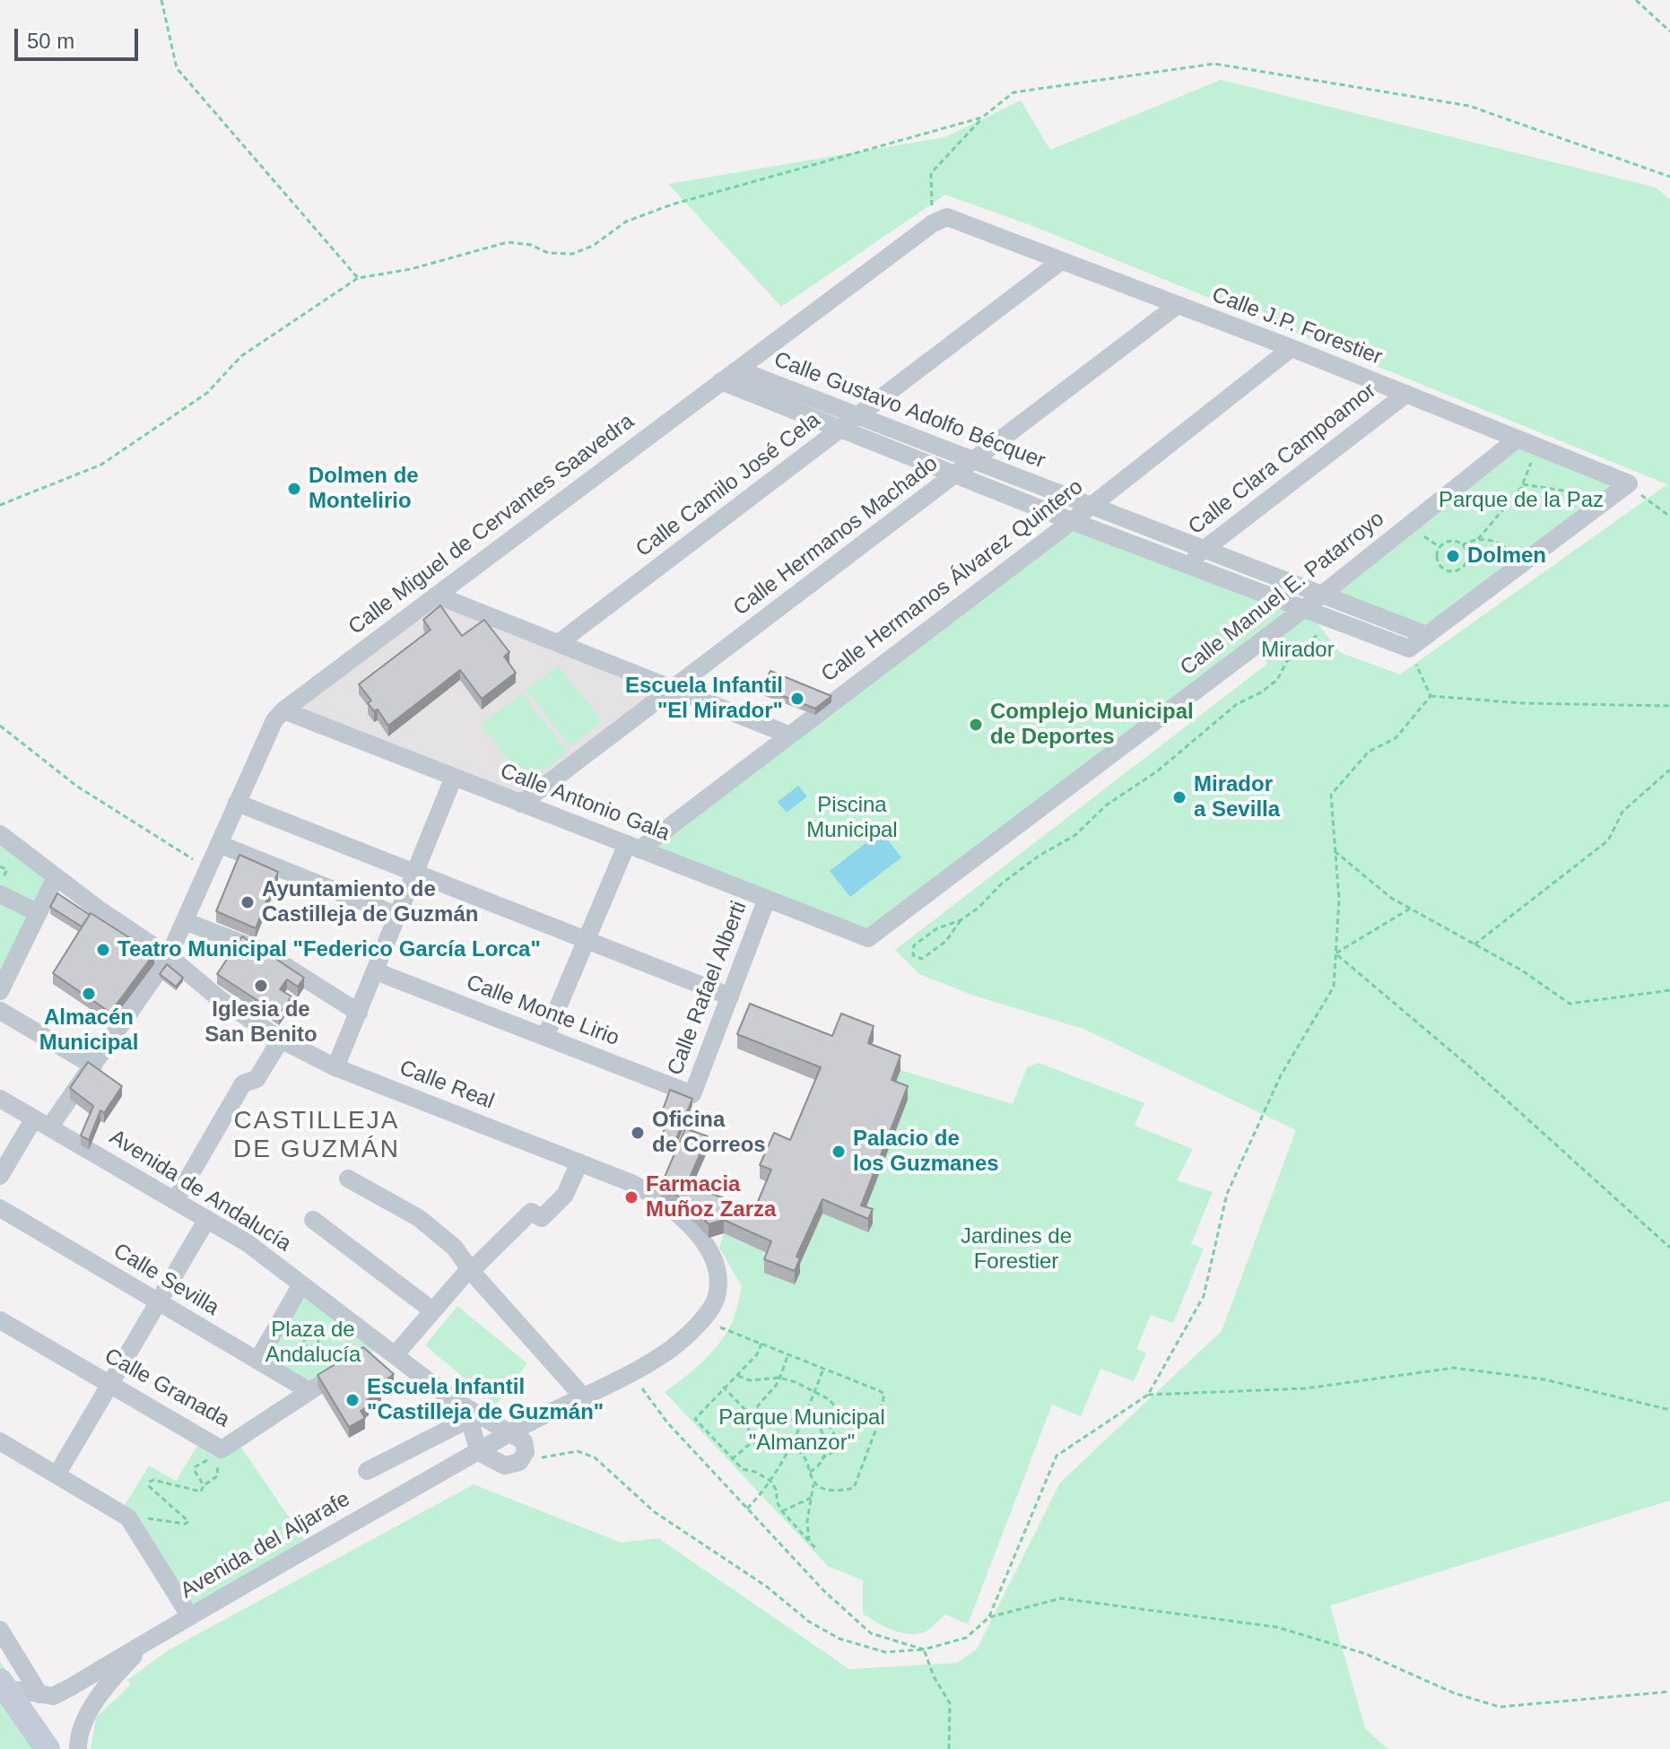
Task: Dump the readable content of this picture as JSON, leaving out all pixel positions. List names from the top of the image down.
{
  "streets": {
    "street": [
      "Calle J.P. Forestier",
      "Calle Gustavo Adolfo Bécquer",
      "Calle Clara Campoamor",
      "Calle Camilo José Cela",
      "Calle Miguel de Cervantes Saavedra",
      "Calle Hermanos Machado",
      "Calle Hermanos Álvarez Quintero",
      "Calle Manuel E. Patarroyo",
      "Calle Antonio Gala",
      "Calle Rafael Alberti",
      "Calle Monte Lirio",
      "Calle Real",
      "Avenida de Andalucía",
      "Calle Sevilla",
      "Calle Granada",
      "Avenida del Aljarafe"
    ]
  },
  "crossings": [
    ["Calle J.P. Forestier", "Calle Clara Campoamor"],
    ["Calle J.P. Forestier", "Calle Camilo José Cela"],
    ["Calle J.P. Forestier", "Calle Miguel de Cervantes Saavedra"],
    ["Calle J.P. Forestier", "Calle Hermanos Machado"],
    ["Calle J.P. Forestier", "Calle Hermanos Álvarez Quintero"],
    ["Calle J.P. Forestier", "Calle Manuel E. Patarroyo"],
    ["Calle Gustavo Adolfo Bécquer", "Calle Clara Campoamor"],
    ["Calle Gustavo Adolfo Bécquer", "Calle Camilo José Cela"],
    ["Calle Gustavo Adolfo Bécquer", "Calle Miguel de Cervantes Saavedra"],
    ["Calle Gustavo Adolfo Bécquer", "Calle Hermanos Machado"],
    ["Calle Gustavo Adolfo Bécquer", "Calle Hermanos Álvarez Quintero"],
    ["Calle Gustavo Adolfo Bécquer", "Calle Manuel E. Patarroyo"],
    ["Calle Miguel de Cervantes Saavedra", "Calle Antonio Gala"],
    ["Calle Miguel de Cervantes Saavedra", "Calle Real"],
    ["Calle Miguel de Cervantes Saavedra", "Avenida de Andalucía"],
    ["Calle Hermanos Machado", "Calle Antonio Gala"],
    ["Calle Hermanos Álvarez Quintero", "Calle Antonio Gala"],
    ["Calle Manuel E. Patarroyo", "Calle Antonio Gala"],
    ["Calle Antonio Gala", "Calle Rafael Alberti"],
    ["Calle Rafael Alberti", "Calle Monte Lirio"],
    ["Calle Real", "Avenida del Aljarafe"],
    ["Avenida de Andalucía", "Calle Granada"],
    ["Avenida de Andalucía", "Avenida del Aljarafe"],
    ["Calle Sevilla", "Calle Granada"]
  ],
  "districts": ["CASTILLEJA DE GUZMÁN"],
  "parks": [
    "Parque de la Paz",
    "Mirador",
    "Piscina Municipal",
    "Jardines de Forestier",
    "Plaza de Andalucía",
    "Parque Municipal \"Almanzor\""
  ],
  "places": [
    "Dolmen de Montelirio",
    "Dolmen",
    "Escuela Infantil \"El Mirador\"",
    "Complejo Municipal de Deportes",
    "Mirador a Sevilla",
    "Ayuntamiento de Castilleja de Guzmán",
    "Teatro Municipal \"Federico García Lorca\"",
    "Iglesia de San Benito",
    "Almacén Municipal",
    "Oficina de Correos",
    "Palacio de los Guzmanes",
    "Farmacia Muñoz Zarza",
    "Escuela Infantil \"Castilleja de Guzmán\""
  ],
  "scale_bar": "50 m"
}
